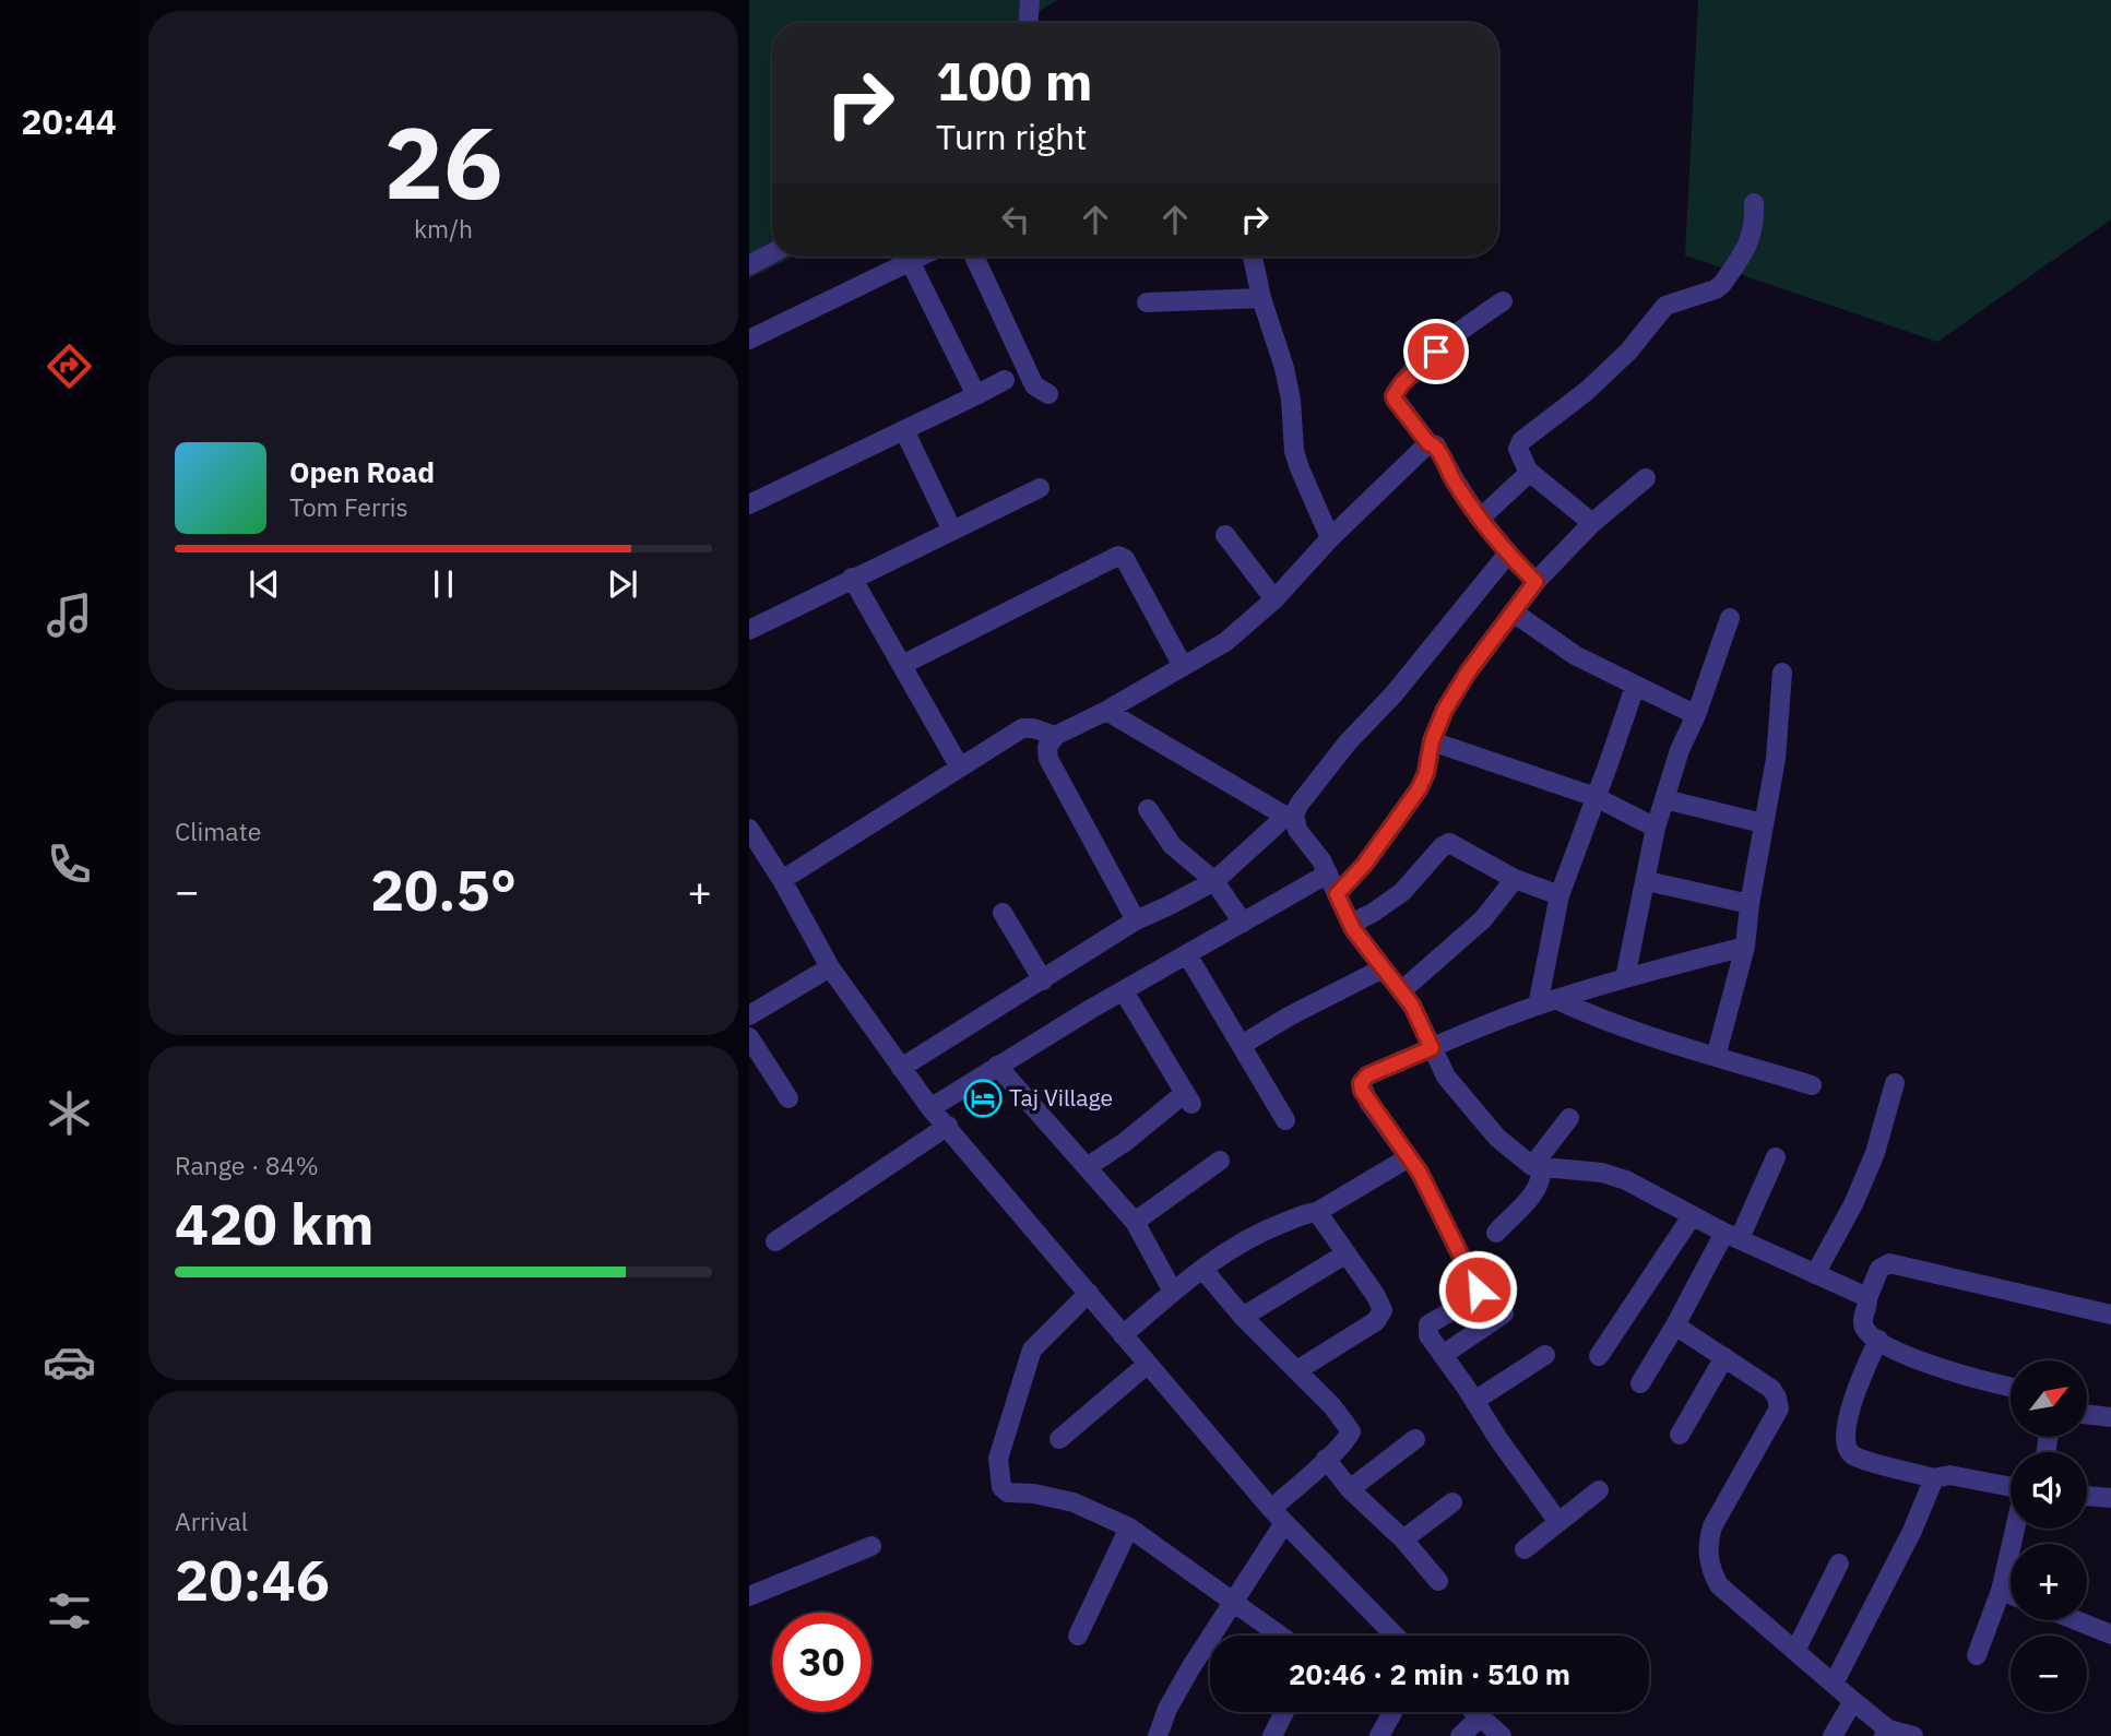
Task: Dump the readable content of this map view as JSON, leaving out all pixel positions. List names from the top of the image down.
{
  "places": {
    "hotel": ["Taj Village"]
  },
  "north": "top right",
  "page": {
    "tabs": "20:44",
    "tile": [
      ["26", "km/h"],
      "Climate",
      ["Range · 84%", "420 km"],
      ["Arrival", "20:46"]
    ],
    "turn": ["100 m", "Turn right"],
    "song": ["Open Road", "Tom Ferris"],
    "heat": ["−", "20.5°", "+"],
    "map_buttons": ["+", "−"],
    "limit": "30",
    "trip": "20:46 · 2 min · 510 m"
  }
}
